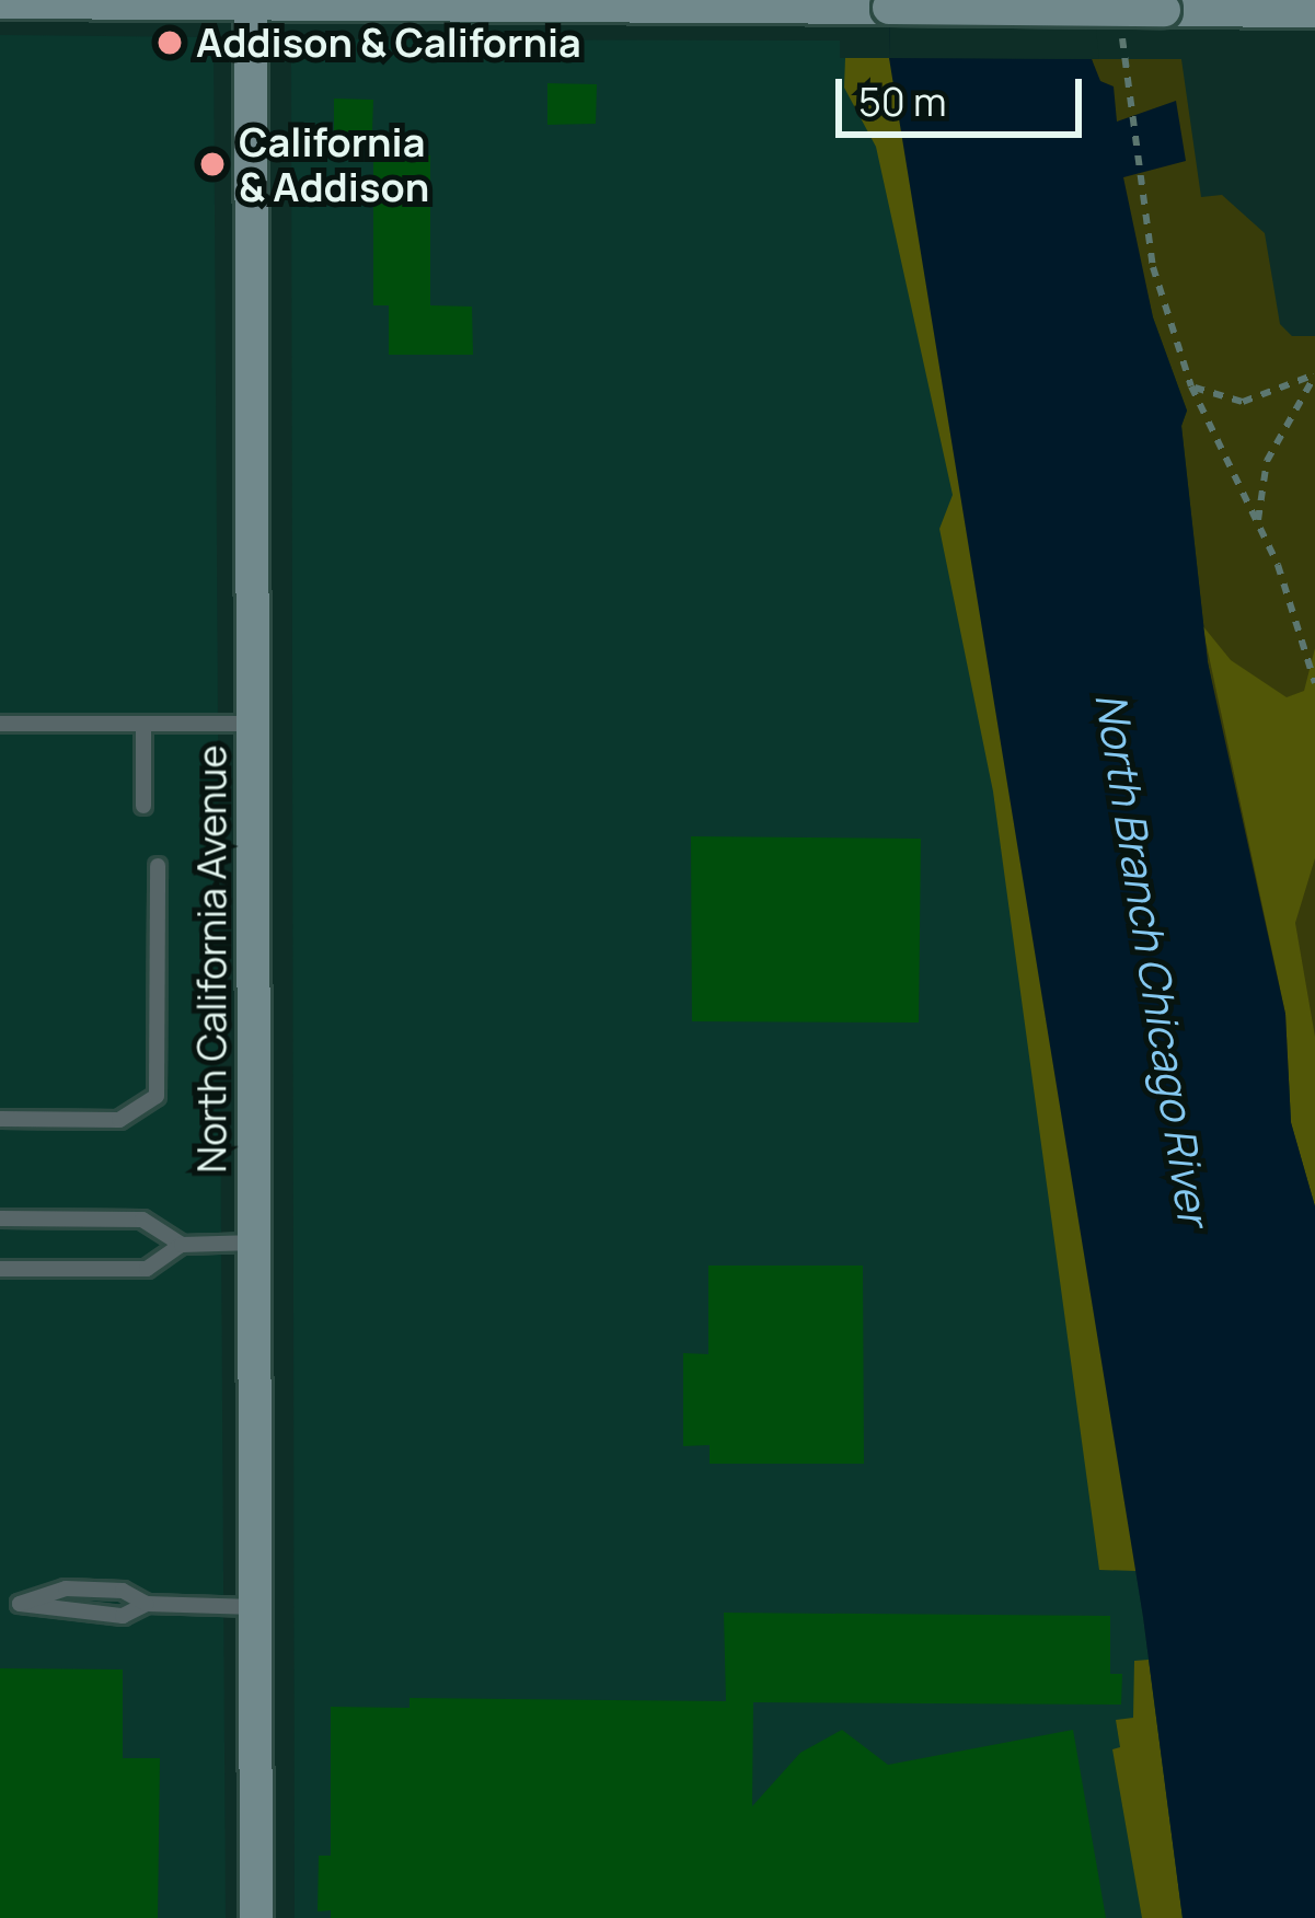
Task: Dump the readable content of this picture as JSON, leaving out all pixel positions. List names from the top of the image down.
{
  "streets": {
    "street": ["North California Avenue"]
  },
  "water": ["North Branch Chicago River"],
  "places": ["Addison & California", "California & Addison"],
  "scale_bar": "50 m"
}
